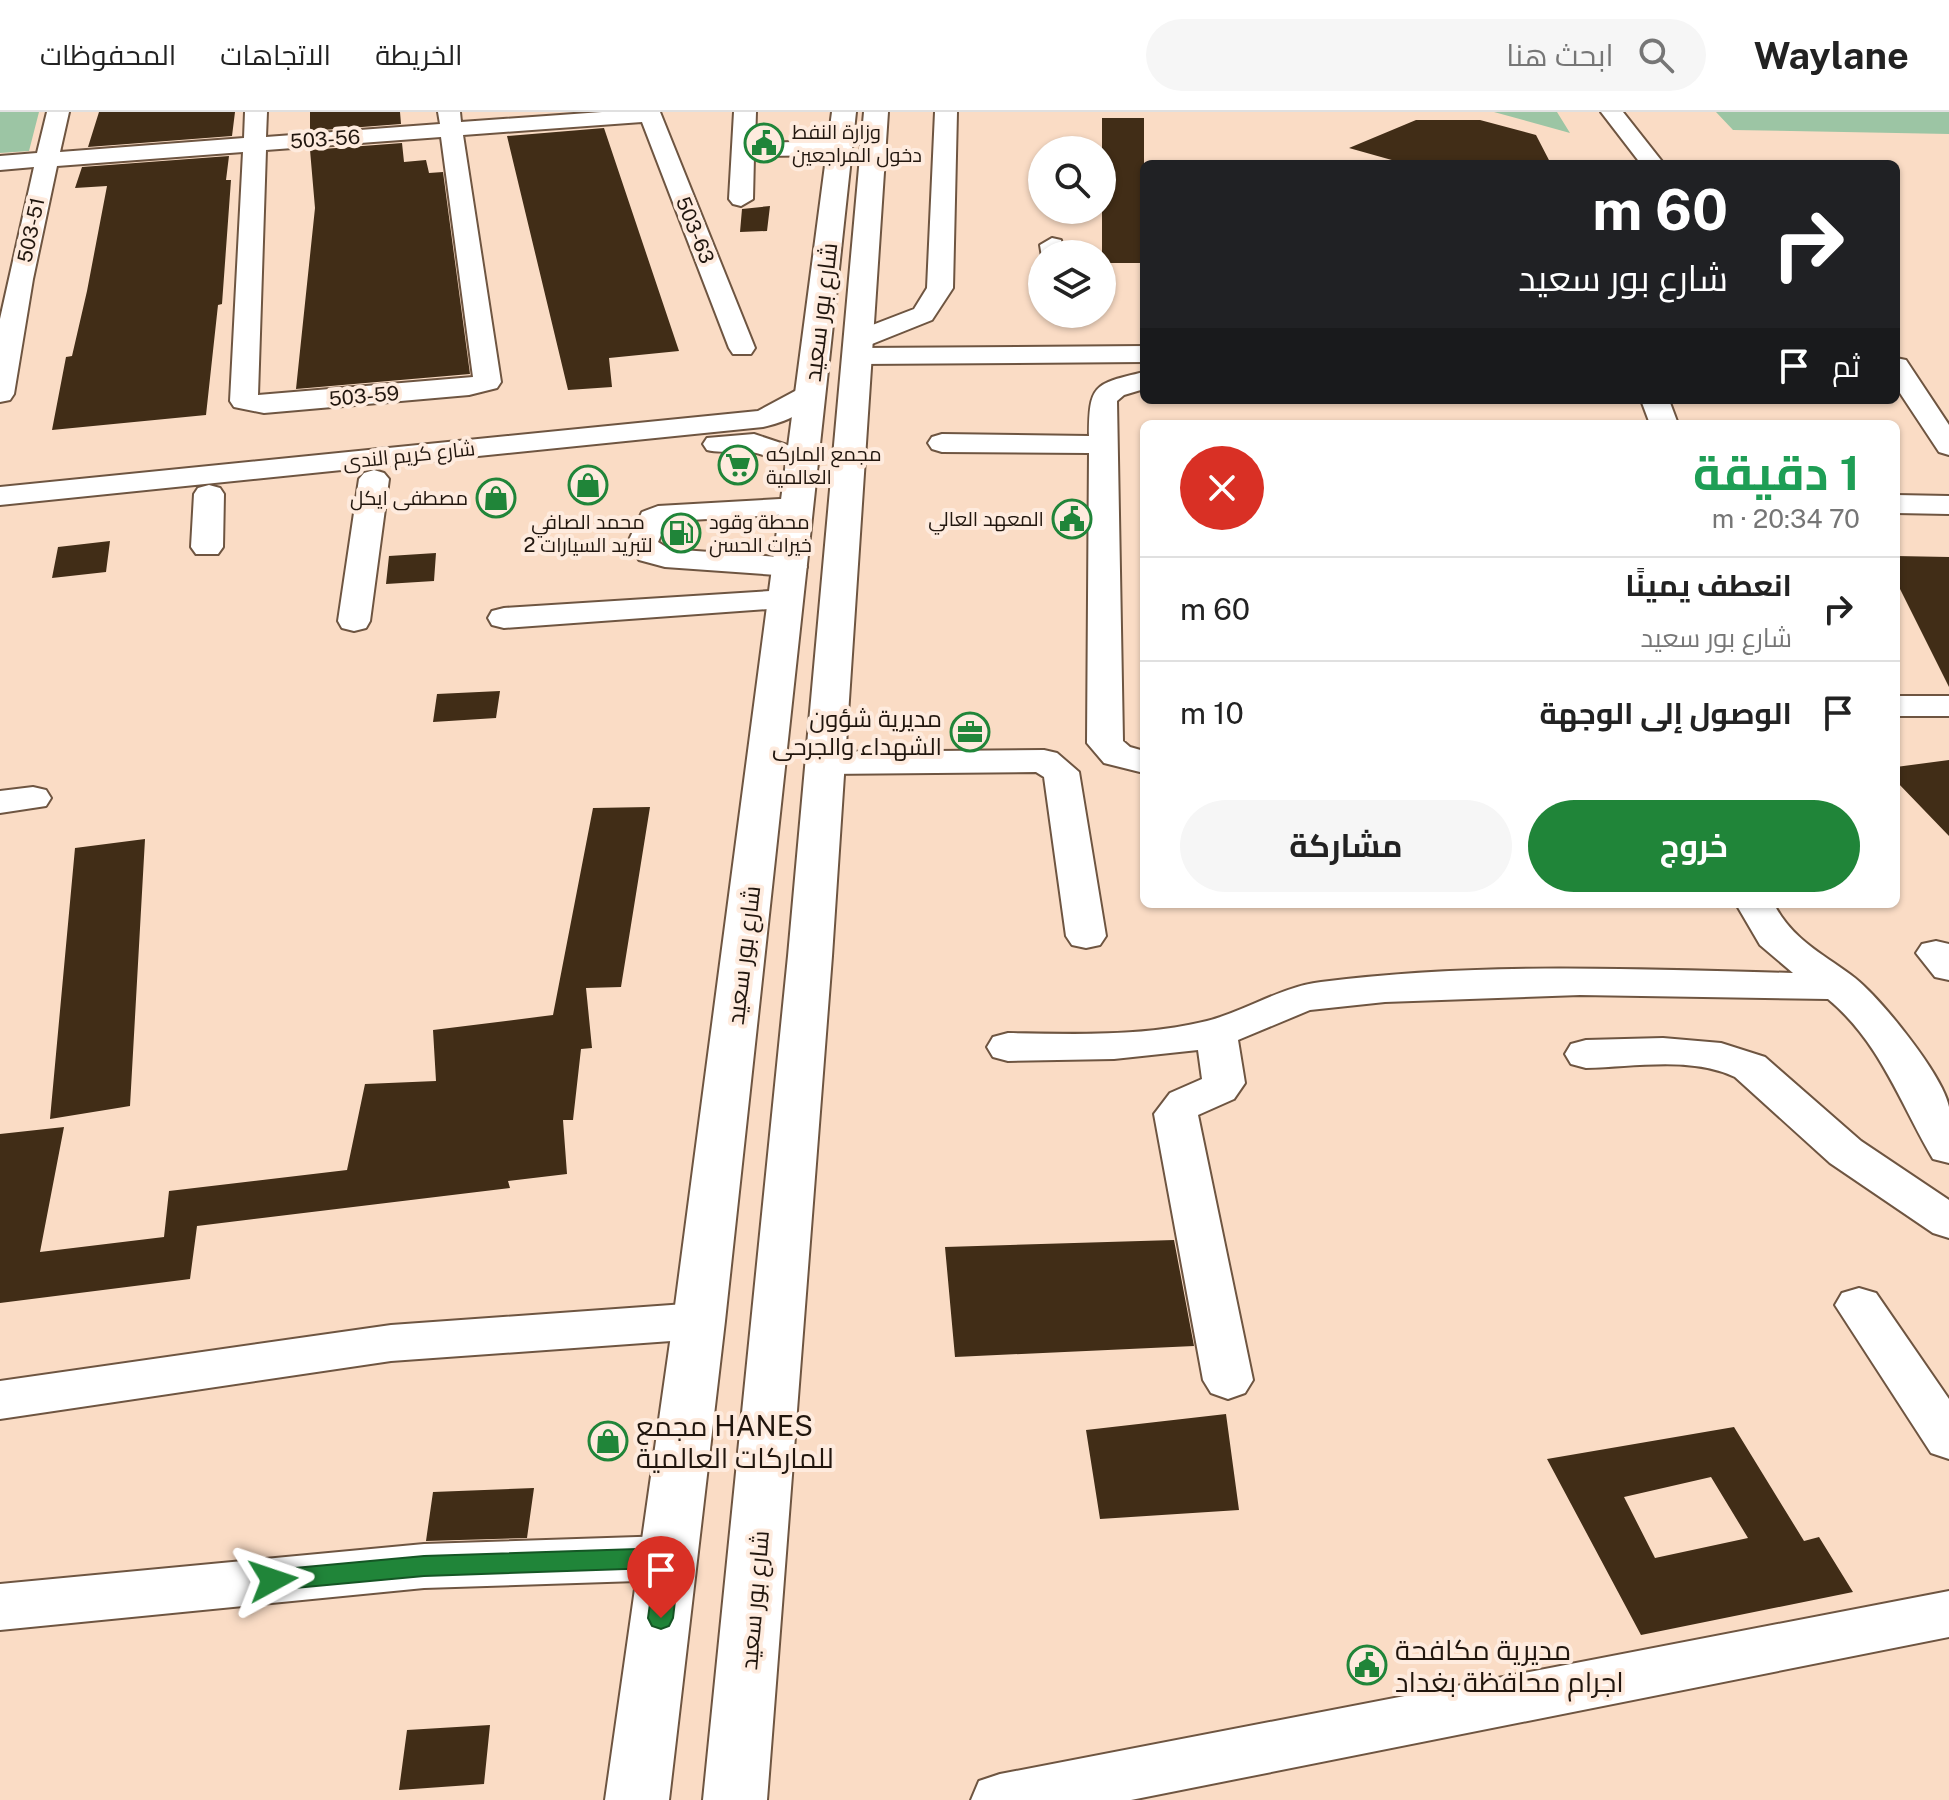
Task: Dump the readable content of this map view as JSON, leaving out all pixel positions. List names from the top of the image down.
{
  "streets": {
    "main road": ["شارع بور سعيد"],
    "street": [
      "503-56",
      "503-51",
      "503-63",
      "503-59",
      "شارع كريم الندى"
    ]
  },
  "crossings": [
    ["503-56", "503-51"],
    ["503-56", "503-63"],
    ["503-56", "503-59"],
    ["شارع بور سعيد", "شارع كريم الندى"]
  ],
  "places": {
    "public building": ["وزارة النفط دخول المراجعين", "المعهد العالي", "مديرية مكافحة اجرام محافظة بغداد"],
    "supermarket": ["مجمع الماركه العالمية"],
    "shop": ["محمد الصافي لتبريد السيارات 2", "مصطفى ايكل", "مجمع HANES للماركات العالمية"],
    "fuel station": ["محطة وقود خيرات الحسن"],
    "office": ["مديرية شؤون الشهداء والجرحى"]
  },
  "page": {
    "header": "Waylane",
    "search": "ابحث هنا",
    "nav": ["الخريطة", "الاتجاهات", "المحفوظات"],
    "turn": ["60 m", "شارع بور سعيد"],
    "then": "ثم",
    "heading": ["1 دقيقة", "70 m · 20:34"],
    "list": [
      {
        "name": "انعطف يمينًا",
        "note": "شارع بور سعيد",
        "value": "60 m"
      },
      {
        "name": "الوصول إلى الوجهة",
        "value": "10 m"
      }
    ],
    "buttons": ["خروج", "مشاركة"]
  }
}
